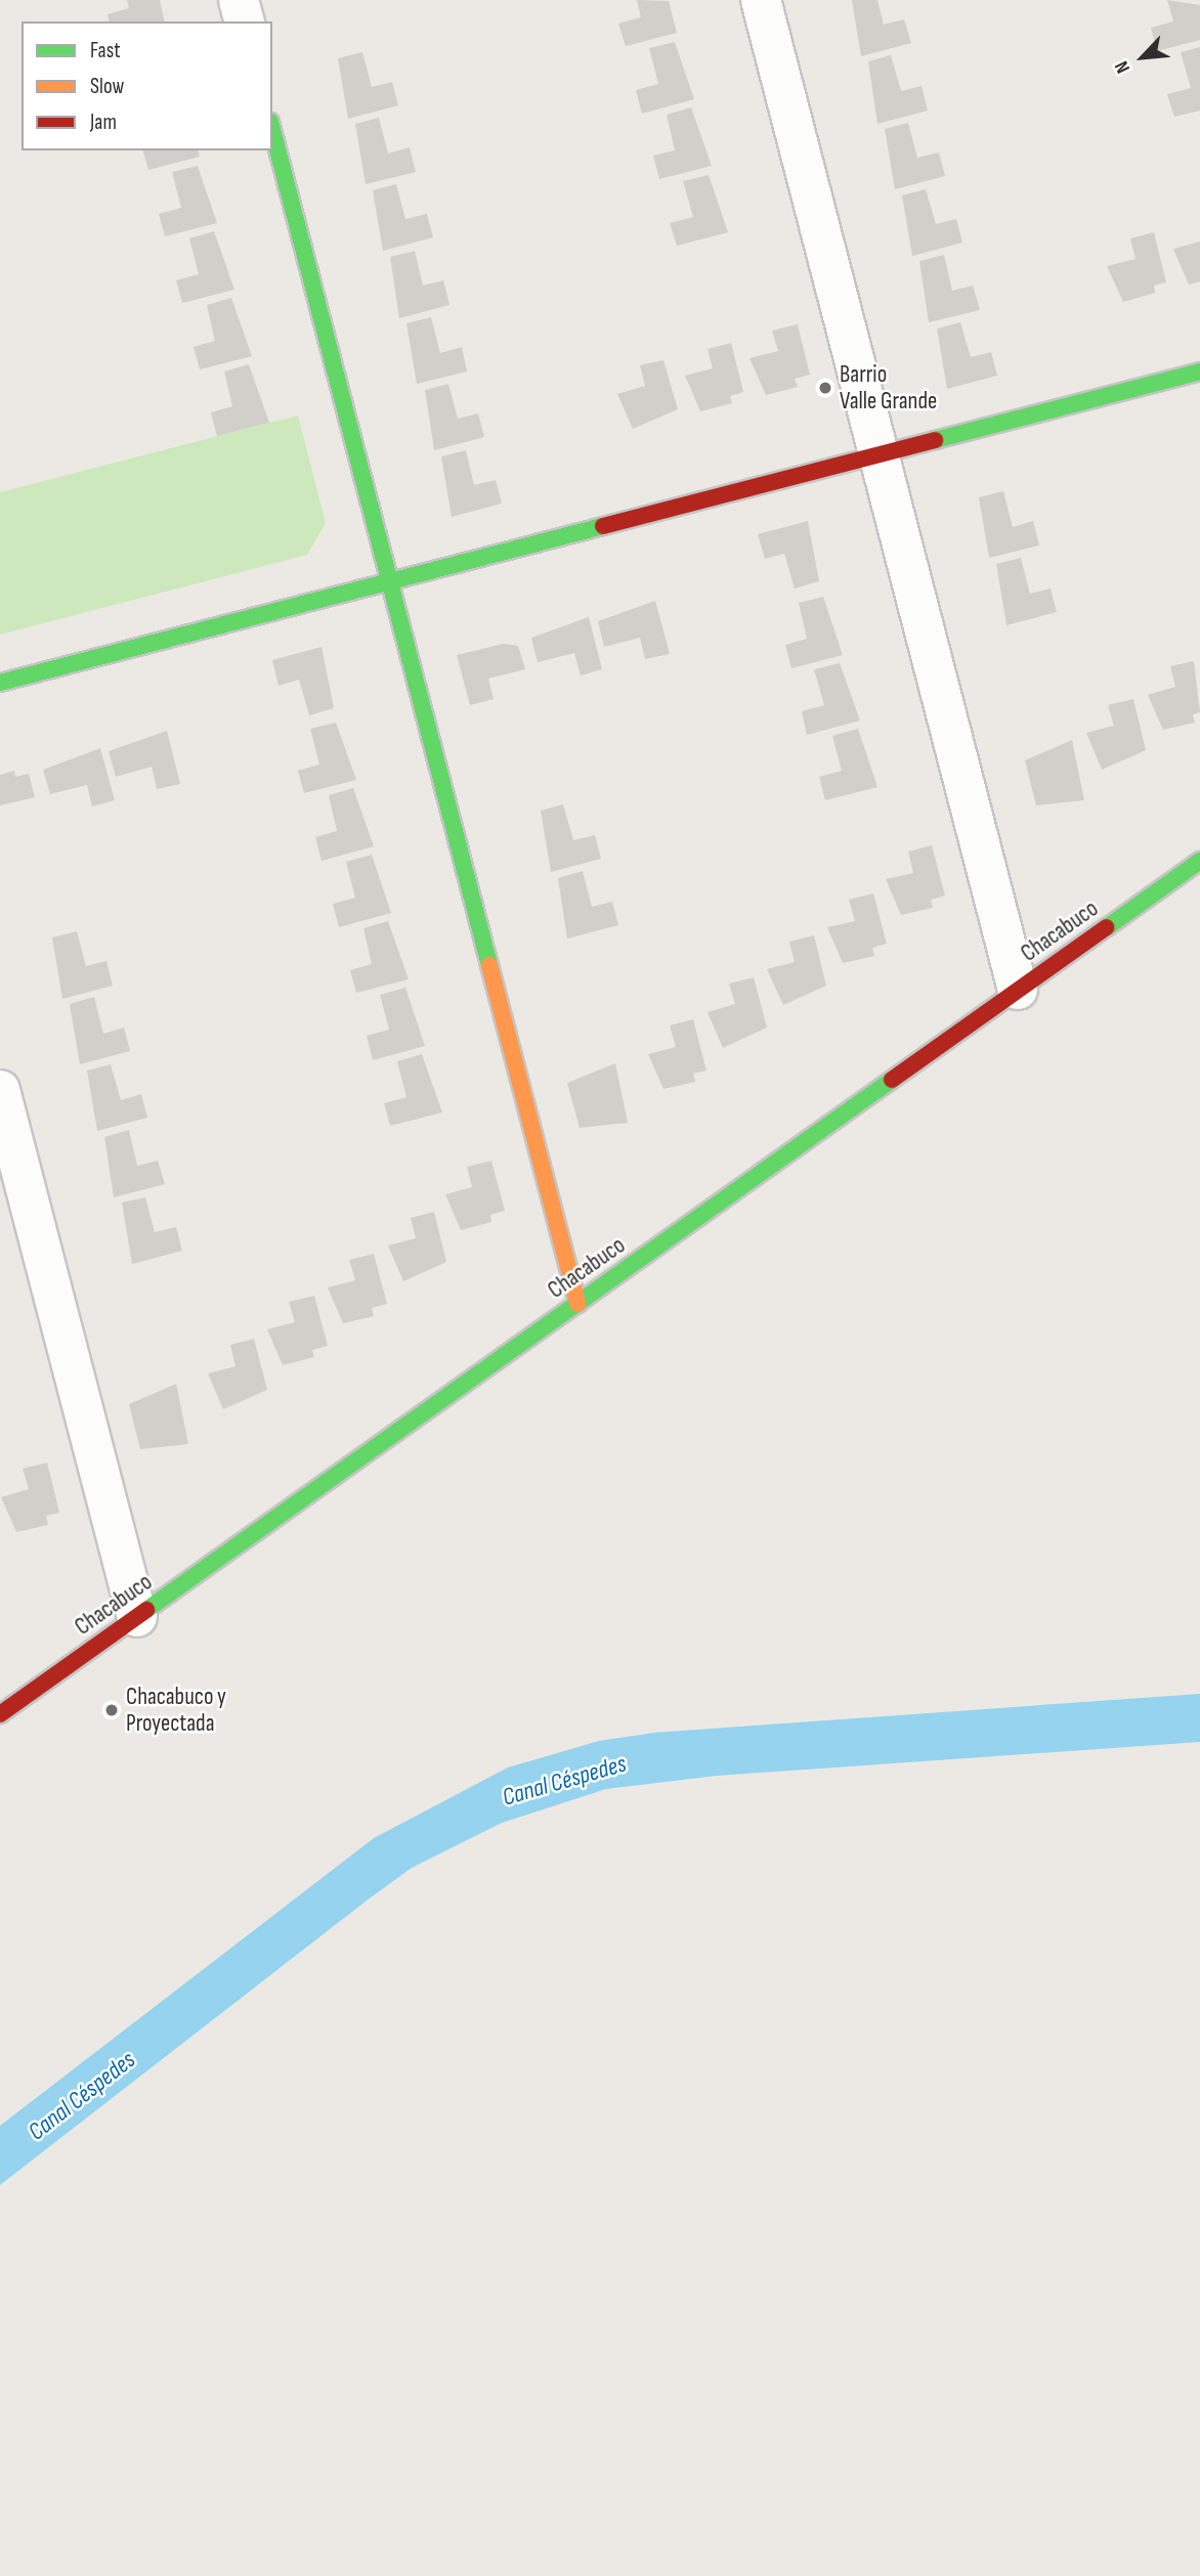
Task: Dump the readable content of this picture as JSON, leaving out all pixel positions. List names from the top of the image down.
{
  "streets": {
    "street": ["Chacabuco"]
  },
  "water": ["Canal Céspedes"],
  "places": ["Barrio Valle Grande", "Chacabuco y Proyectada"],
  "legend": ["Fast", "Slow", "Jam"],
  "north": "bottom left"
}
